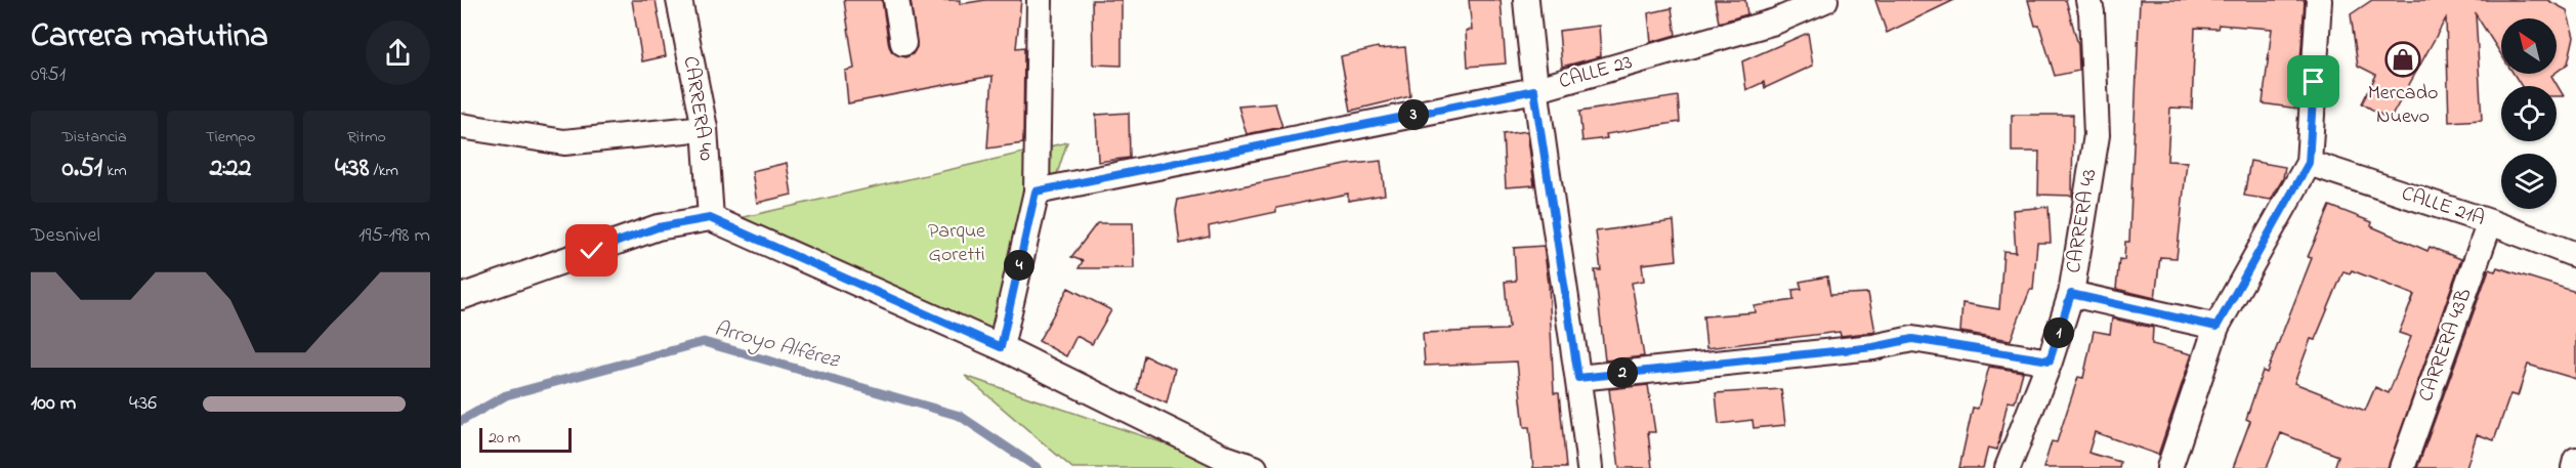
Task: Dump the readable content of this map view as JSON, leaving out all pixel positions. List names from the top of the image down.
{
  "streets": {
    "street": [
      "CALLE 23",
      "CARRERA 40",
      "CALLE 21A",
      "CARRERA 43",
      "CARRERA 43B"
    ]
  },
  "crossings": [
    ["CALLE 21A", "CARRERA 43B"]
  ],
  "water": ["Arroyo Alférez"],
  "parks": ["Parque Goretti"],
  "places": {
    "shop": ["Mercado Nuevo"]
  },
  "scale_bar": "20 m",
  "north": "top left",
  "page": {
    "heading": ["Carrera matutina", "09:51"],
    "pins": [
      "3",
      "4",
      "1",
      "2"
    ],
    "stats": [
      ["Distancia", "0.51 km"],
      ["Tiempo", "2:22"],
      ["Ritmo", "4:38 /km"]
    ],
    "chart": ["Desnivel", "195–198 m"],
    "list": [
      {
        "name": "100 m",
        "note": "4:36"
      }
    ],
    "scale": "20 m"
  }
}
